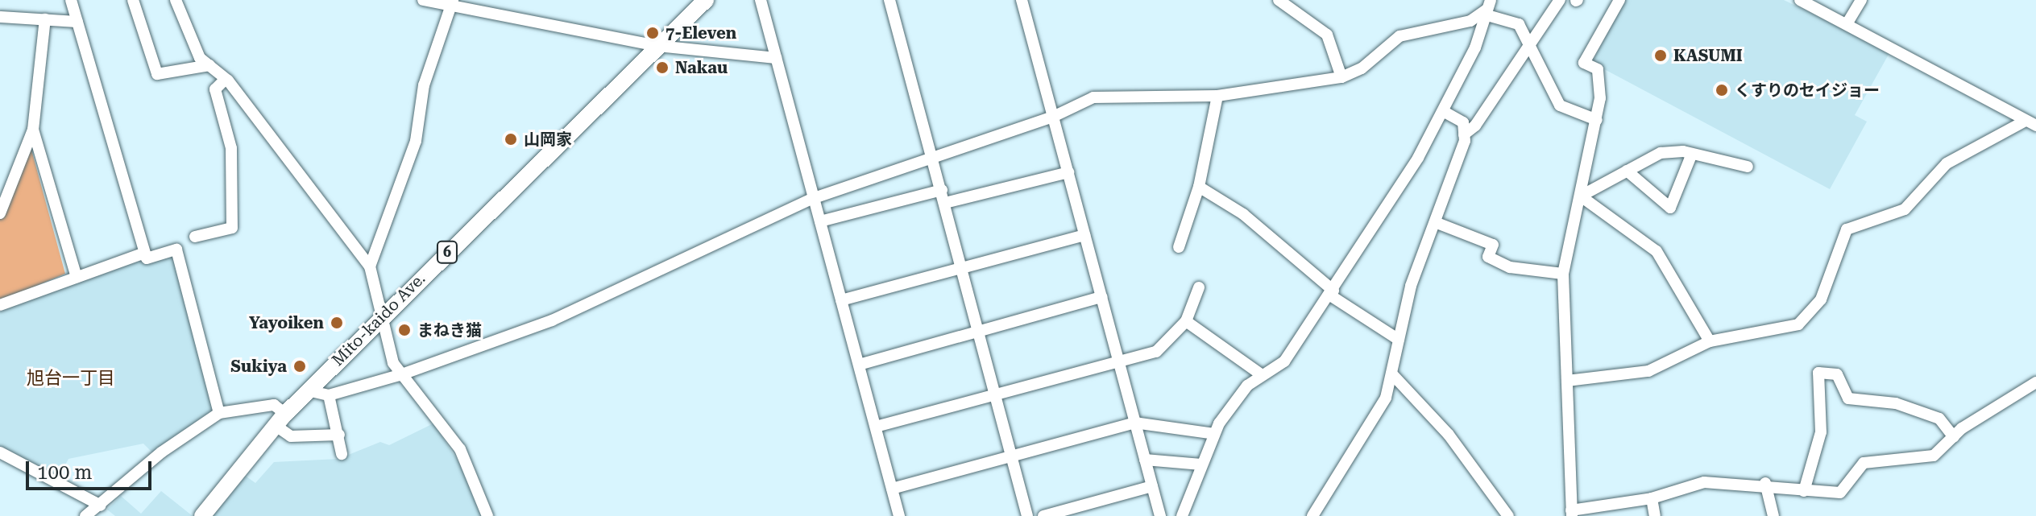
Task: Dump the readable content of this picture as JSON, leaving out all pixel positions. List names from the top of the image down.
{
  "streets": {
    "highway": ["6", "Mito-kaido Ave."]
  },
  "districts": ["旭台一丁目"],
  "places": [
    "7-Eleven",
    "KASUMI",
    "Nakau",
    "くすりのセイジョー",
    "山岡家",
    "Yayoiken",
    "まねき猫",
    "Sukiya"
  ],
  "scale_bar": "100 m"
}
